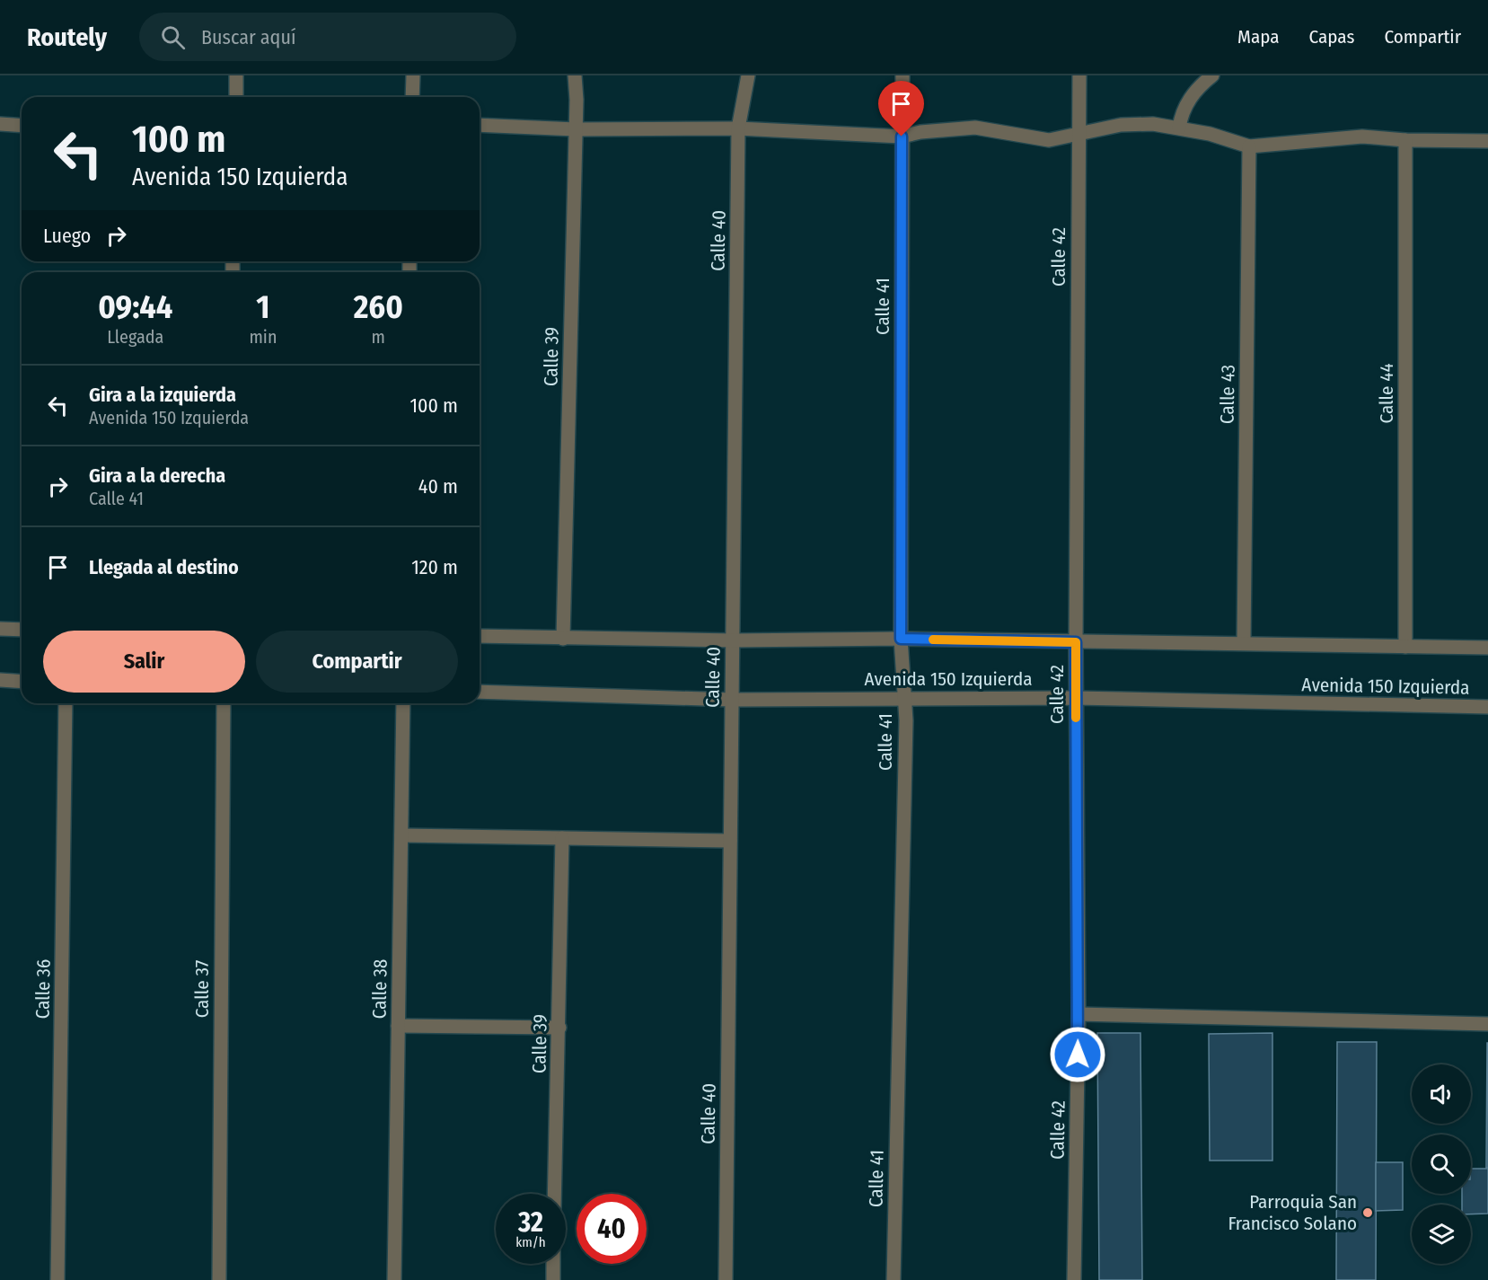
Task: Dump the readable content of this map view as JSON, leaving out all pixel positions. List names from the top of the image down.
{
  "streets": {
    "street": [
      "Calle 40",
      "Calle 42",
      "Calle 41",
      "Calle 39",
      "Calle 44",
      "Calle 43",
      "Avenida 150 Izquierda",
      "Calle 36",
      "Calle 37",
      "Calle 38"
    ]
  },
  "crossings": [
    ["Calle 40", "Avenida 150 Izquierda"],
    ["Calle 42", "Avenida 150 Izquierda"],
    ["Calle 41", "Avenida 150 Izquierda"],
    ["Calle 39", "Avenida 150 Izquierda"],
    ["Calle 44", "Avenida 150 Izquierda"],
    ["Calle 43", "Avenida 150 Izquierda"]
  ],
  "places": ["Parroquia San Francisco Solano"],
  "page": {
    "header": "Routely",
    "search": "Buscar aquí",
    "nav": ["Mapa", "Capas", "Compartir"],
    "turn": ["100 m", "Avenida 150 Izquierda"],
    "then": "Luego",
    "eta": [
      "09:44",
      "Llegada",
      "1",
      "min",
      "260",
      "m"
    ],
    "list": [
      {
        "name": "Gira a la izquierda",
        "note": "Avenida 150 Izquierda",
        "value": "100 m"
      },
      {
        "name": "Gira a la derecha",
        "note": "Calle 41",
        "value": "40 m"
      },
      {
        "name": "Llegada al destino",
        "value": "120 m"
      }
    ],
    "buttons": ["Salir", "Compartir"],
    "speed": "32 km/h",
    "limit": "40"
  }
}
